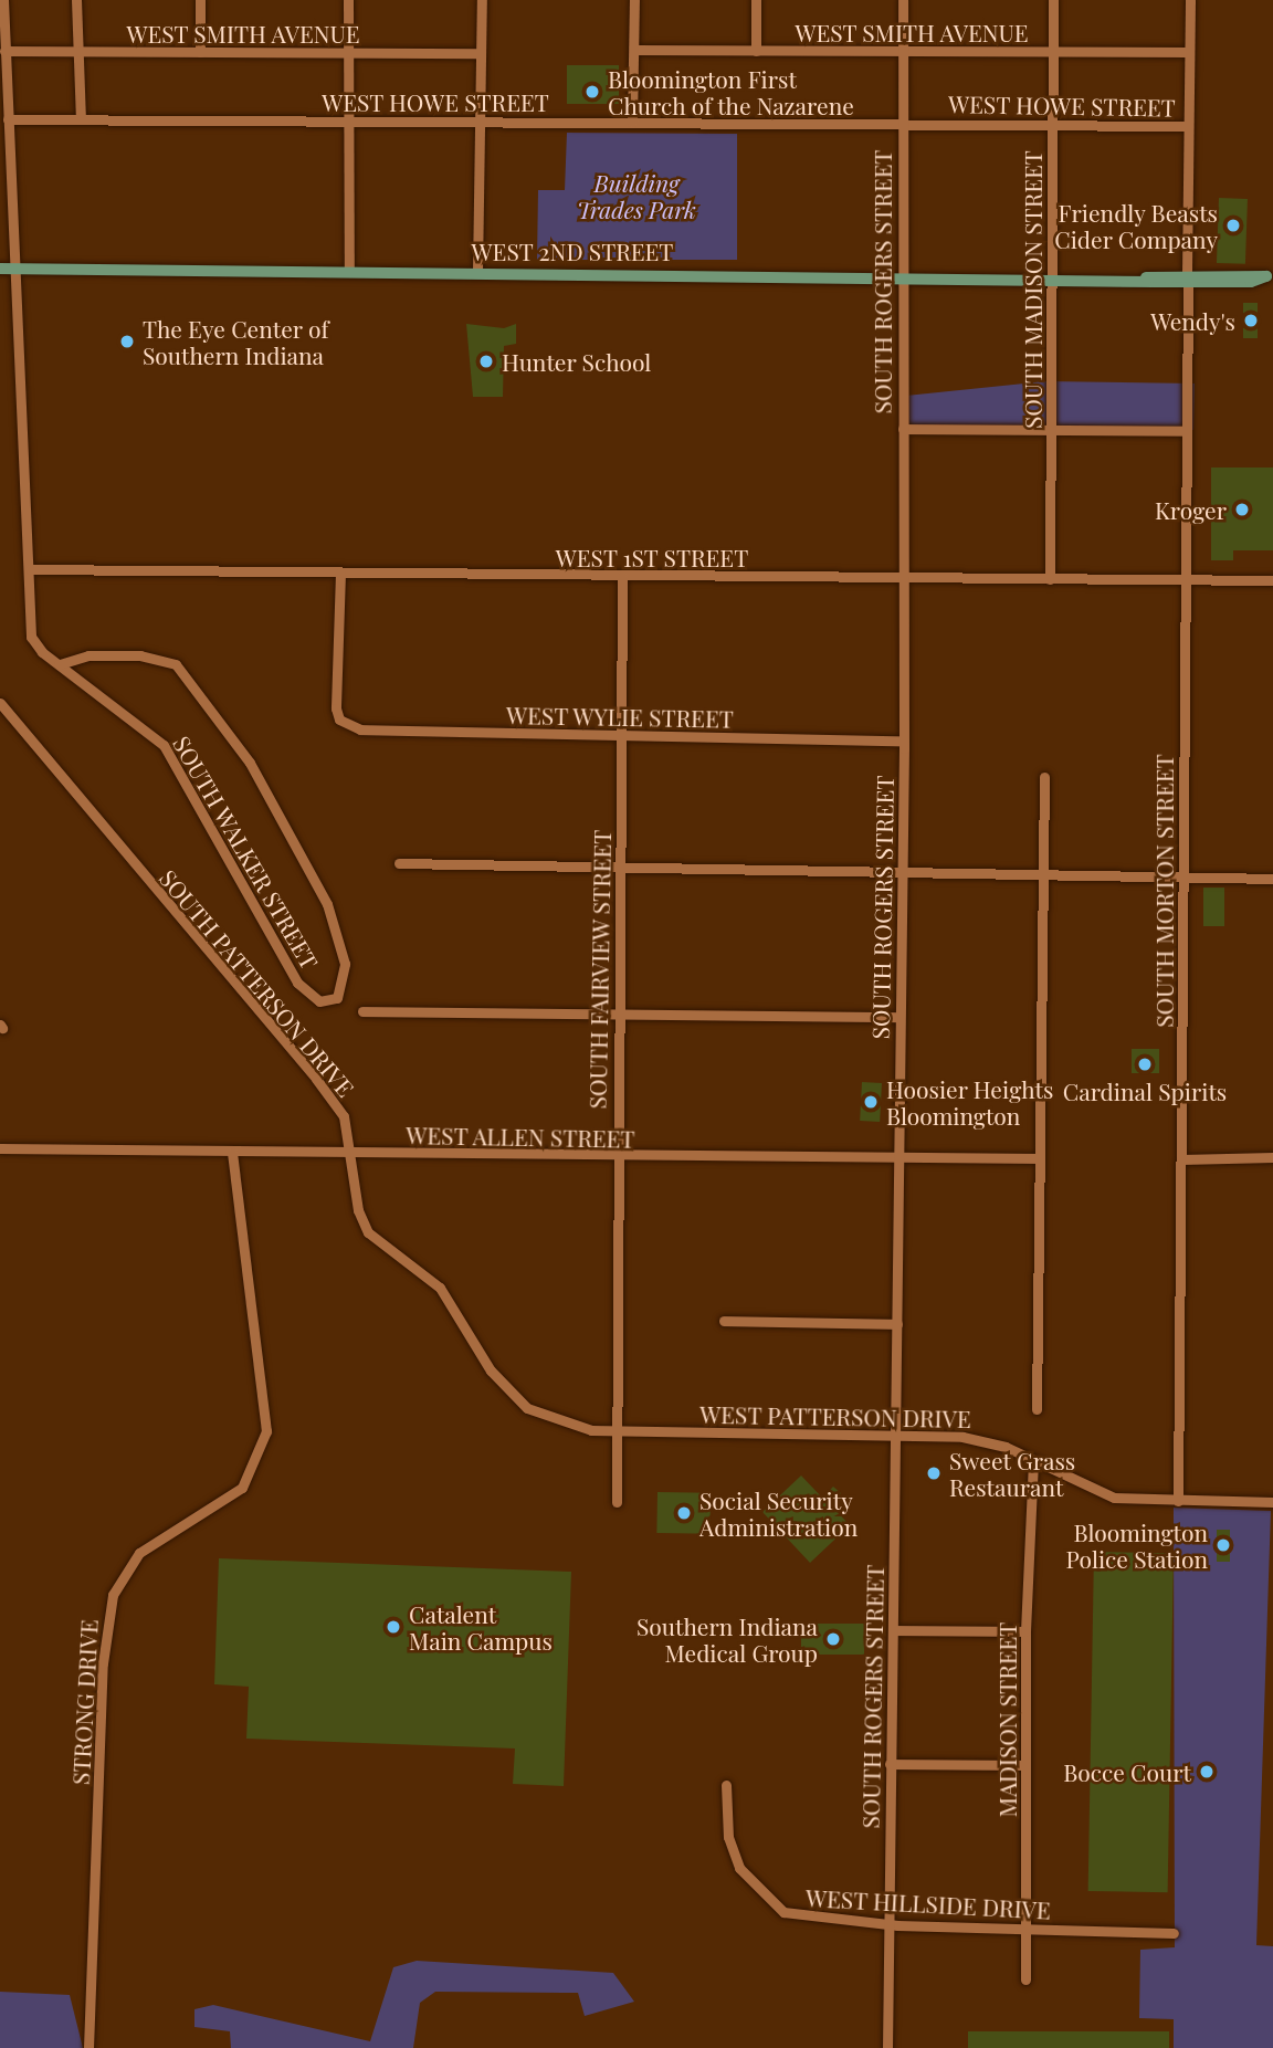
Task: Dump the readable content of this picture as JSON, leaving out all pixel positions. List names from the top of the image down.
{
  "streets": {
    "main road": ["WEST 2ND STREET"],
    "street": [
      "WEST SMITH AVENUE",
      "WEST HOWE STREET",
      "SOUTH ROGERS STREET",
      "SOUTH MADISON STREET",
      "WEST 1ST STREET",
      "WEST WYLIE STREET",
      "SOUTH WALKER STREET",
      "SOUTH MORTON STREET",
      "SOUTH FAIRVIEW STREET",
      "SOUTH PATTERSON DRIVE",
      "WEST ALLEN STREET",
      "WEST PATTERSON DRIVE",
      "STRONG DRIVE",
      "MADISON STREET",
      "WEST HILLSIDE DRIVE"
    ]
  },
  "crossings": [
    ["WEST SMITH AVENUE", "SOUTH ROGERS STREET"],
    ["WEST SMITH AVENUE", "SOUTH MADISON STREET"],
    ["WEST SMITH AVENUE", "SOUTH WALKER STREET"],
    ["WEST SMITH AVENUE", "SOUTH MORTON STREET"],
    ["WEST HOWE STREET", "SOUTH ROGERS STREET"],
    ["WEST HOWE STREET", "SOUTH MADISON STREET"],
    ["WEST HOWE STREET", "SOUTH WALKER STREET"],
    ["WEST HOWE STREET", "SOUTH MORTON STREET"],
    ["WEST 2ND STREET", "SOUTH ROGERS STREET"],
    ["WEST 2ND STREET", "SOUTH MADISON STREET"],
    ["WEST 2ND STREET", "SOUTH WALKER STREET"],
    ["WEST 2ND STREET", "SOUTH MORTON STREET"],
    ["SOUTH ROGERS STREET", "WEST 1ST STREET"],
    ["SOUTH ROGERS STREET", "WEST WYLIE STREET"],
    ["SOUTH ROGERS STREET", "WEST ALLEN STREET"],
    ["SOUTH ROGERS STREET", "WEST PATTERSON DRIVE"],
    ["SOUTH ROGERS STREET", "WEST HILLSIDE DRIVE"],
    ["SOUTH MADISON STREET", "WEST 1ST STREET"],
    ["WEST 1ST STREET", "WEST WYLIE STREET"],
    ["WEST 1ST STREET", "SOUTH WALKER STREET"],
    ["WEST 1ST STREET", "SOUTH MORTON STREET"],
    ["WEST 1ST STREET", "SOUTH FAIRVIEW STREET"],
    ["WEST WYLIE STREET", "SOUTH FAIRVIEW STREET"],
    ["SOUTH MORTON STREET", "WEST PATTERSON DRIVE"],
    ["SOUTH FAIRVIEW STREET", "SOUTH PATTERSON DRIVE"],
    ["SOUTH FAIRVIEW STREET", "WEST ALLEN STREET"],
    ["SOUTH FAIRVIEW STREET", "WEST PATTERSON DRIVE"],
    ["SOUTH PATTERSON DRIVE", "WEST ALLEN STREET"],
    ["SOUTH PATTERSON DRIVE", "WEST PATTERSON DRIVE"],
    ["WEST ALLEN STREET", "STRONG DRIVE"],
    ["WEST PATTERSON DRIVE", "MADISON STREET"],
    ["MADISON STREET", "WEST HILLSIDE DRIVE"]
  ],
  "parks": ["Building Trades Park"],
  "places": [
    "Bloomington First Church of the Nazarene",
    "Friendly Beasts Cider Company",
    "Wendy's",
    "The Eye Center of Southern Indiana",
    "Hunter School",
    "Kroger",
    "Cardinal Spirits",
    "Hoosier Heights Bloomington",
    "Sweet Grass Restaurant",
    "Social Security Administration",
    "Bloomington Police Station",
    "Catalent Main Campus",
    "Southern Indiana Medical Group",
    "Bocce Court"
  ]
}
